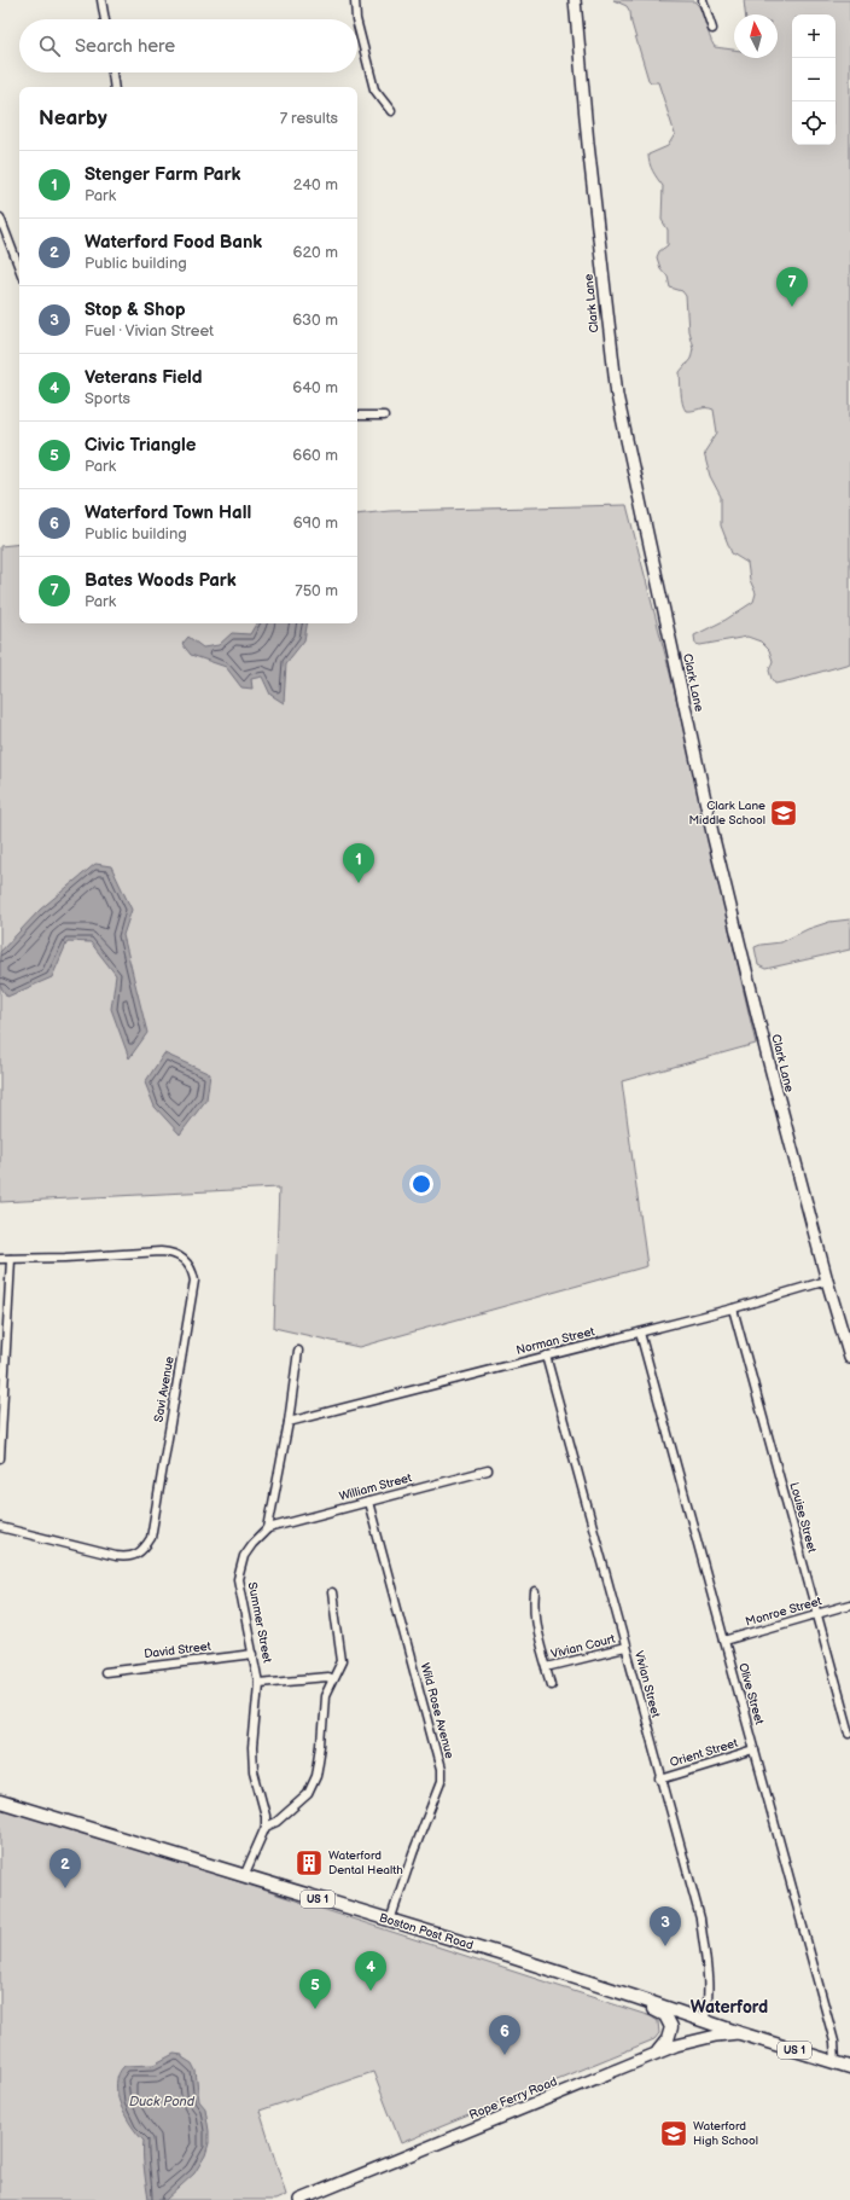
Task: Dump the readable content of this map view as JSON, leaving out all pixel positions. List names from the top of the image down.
{
  "streets": {
    "main road": [
      "Clark Lane",
      "US 1",
      "Boston Post Road",
      "Rope Ferry Road"
    ],
    "street": [
      "Norman Street",
      "Savi Avenue",
      "William Street",
      "Louise Street",
      "Monroe Street",
      "Summer Street",
      "Vivian Court",
      "David Street",
      "Vivian Street",
      "Olive Street",
      "Wild Rose Avenue",
      "Orient Street"
    ]
  },
  "crossings": [
    ["Clark Lane", "Norman Street"],
    ["Norman Street", "Louise Street"],
    ["Norman Street", "Vivian Street"],
    ["Norman Street", "Olive Street"],
    ["William Street", "Summer Street"],
    ["William Street", "Wild Rose Avenue"],
    ["Louise Street", "Monroe Street"],
    ["Monroe Street", "Olive Street"],
    ["Summer Street", "David Street"],
    ["Vivian Court", "Vivian Street"],
    ["Vivian Street", "Orient Street"],
    ["Vivian Street", "Boston Post Road"],
    ["Olive Street", "Orient Street"],
    ["Olive Street", "Boston Post Road"],
    ["Wild Rose Avenue", "Boston Post Road"],
    ["Boston Post Road", "Rope Ferry Road"]
  ],
  "districts": ["Waterford"],
  "water": ["Duck Pond"],
  "places": {
    "school or university": ["Clark Lane Middle School", "Waterford High School"],
    "building": ["Waterford Dental Health"]
  },
  "north": "top",
  "page": {
    "map_buttons": ["+", "−"],
    "search": "Search here",
    "heading": ["Nearby", "7 results"],
    "list": [
      {
        "mark": "1",
        "name": "Stenger Farm Park",
        "note": "Park",
        "value": "240 m"
      },
      {
        "mark": "2",
        "name": "Waterford Food Bank",
        "note": "Public building",
        "value": "620 m"
      },
      {
        "mark": "3",
        "name": "Stop & Shop",
        "note": "Fuel · Vivian Street",
        "value": "630 m"
      },
      {
        "mark": "4",
        "name": "Veterans Field",
        "note": "Sports",
        "value": "640 m"
      },
      {
        "mark": "5",
        "name": "Civic Triangle",
        "note": "Park",
        "value": "660 m"
      },
      {
        "mark": "6",
        "name": "Waterford Town Hall",
        "note": "Public building",
        "value": "690 m"
      },
      {
        "mark": "7",
        "name": "Bates Woods Park",
        "note": "Park",
        "value": "750 m"
      }
    ],
    "pins": [
      "7",
      "1",
      "2",
      "3",
      "4",
      "5",
      "6"
    ]
  }
}
